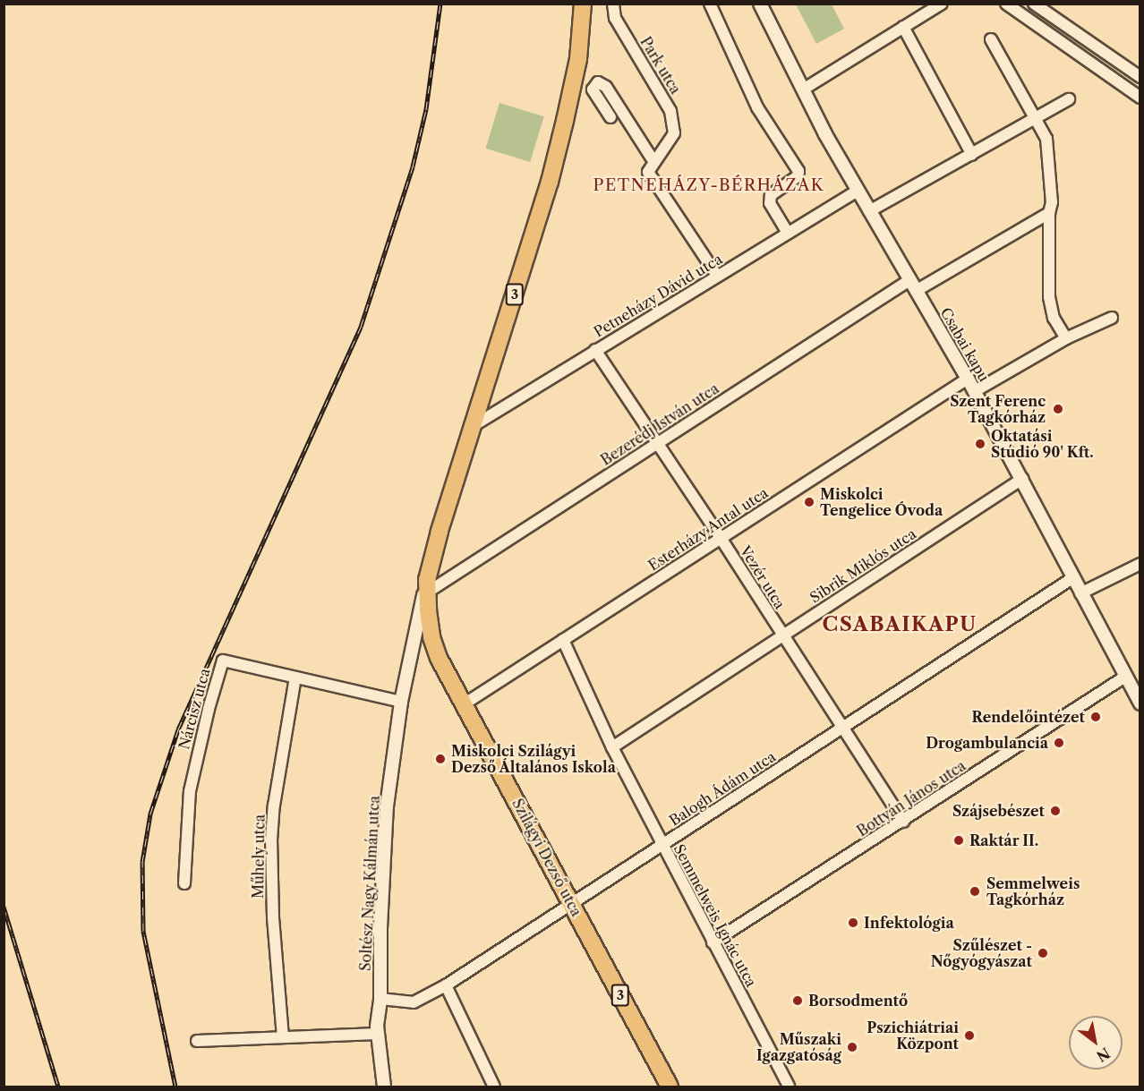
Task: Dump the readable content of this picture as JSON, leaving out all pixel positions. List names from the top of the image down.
{
  "streets": {
    "main road": ["3", "Szilágyi Dezső utca"],
    "street": [
      "Park utca",
      "Petneházy Dávid utca",
      "Csabai kapu",
      "Bezerédj István utca",
      "Esterházy Antal utca",
      "Sibrik Miklós utca",
      "Vezér utca",
      "Nárcisz utca",
      "Balogh Ádám utca",
      "Bottyán János utca",
      "Műhely utca",
      "Soltész Nagy Kálmán utca",
      "Semmelweis Ignác utca"
    ]
  },
  "crossings": [
    ["3", "Petneházy Dávid utca"],
    ["3", "Bezerédj István utca"],
    ["3", "Szilágyi Dezső utca"],
    ["3", "Soltész Nagy Kálmán utca"],
    ["Petneházy Dávid utca", "Csabai kapu"],
    ["Petneházy Dávid utca", "Vezér utca"],
    ["Csabai kapu", "Bezerédj István utca"],
    ["Csabai kapu", "Esterházy Antal utca"],
    ["Csabai kapu", "Sibrik Miklós utca"],
    ["Csabai kapu", "Balogh Ádám utca"],
    ["Csabai kapu", "Bottyán János utca"],
    ["Bezerédj István utca", "Vezér utca"],
    ["Bezerédj István utca", "Szilágyi Dezső utca"],
    ["Bezerédj István utca", "Soltész Nagy Kálmán utca"],
    ["Esterházy Antal utca", "Vezér utca"],
    ["Esterházy Antal utca", "Szilágyi Dezső utca"],
    ["Esterházy Antal utca", "Semmelweis Ignác utca"],
    ["Sibrik Miklós utca", "Vezér utca"],
    ["Sibrik Miklós utca", "Semmelweis Ignác utca"],
    ["Vezér utca", "Balogh Ádám utca"],
    ["Vezér utca", "Bottyán János utca"],
    ["Nárcisz utca", "Műhely utca"],
    ["Nárcisz utca", "Soltész Nagy Kálmán utca"],
    ["Balogh Ádám utca", "Szilágyi Dezső utca"],
    ["Balogh Ádám utca", "Soltész Nagy Kálmán utca"],
    ["Balogh Ádám utca", "Semmelweis Ignác utca"],
    ["Bottyán János utca", "Semmelweis Ignác utca"],
    ["Szilágyi Dezső utca", "Soltész Nagy Kálmán utca"]
  ],
  "districts": ["PETNEHÁZY-BÉRHÁZAK", "CSABAIKAPU"],
  "places": [
    "Szent Ferenc Tagkórház",
    "Oktatási Stúdió 90' Kft.",
    "Miskolci Tengelice Óvoda",
    "Rendelőintézet",
    "Drogambulancia",
    "Miskolci Szilágyi Dezső Általános Iskola",
    "Szájsebészet",
    "Raktár II.",
    "Semmelweis Tagkórház",
    "Infektológia",
    "Szűlészet - Nőgyógyászat",
    "Borsodmentő",
    "Pszichiátriai Központ",
    "Műszaki Igazgatóság"
  ],
  "north": "bottom right"
}
